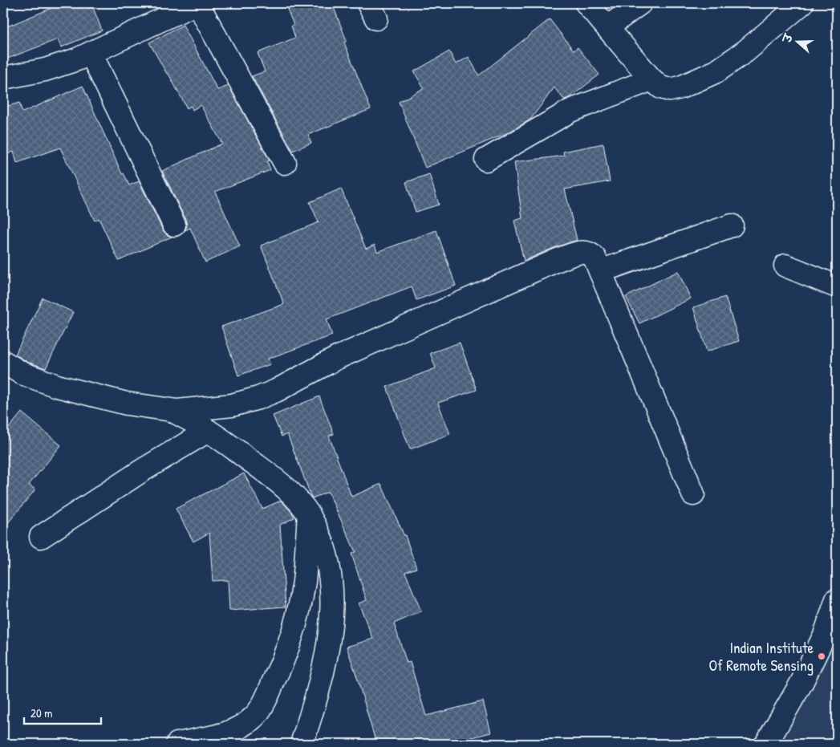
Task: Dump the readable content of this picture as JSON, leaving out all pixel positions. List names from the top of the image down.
{
  "places": ["Indian Institute Of Remote Sensing"],
  "scale_bar": "20 m",
  "north": "left"
}
